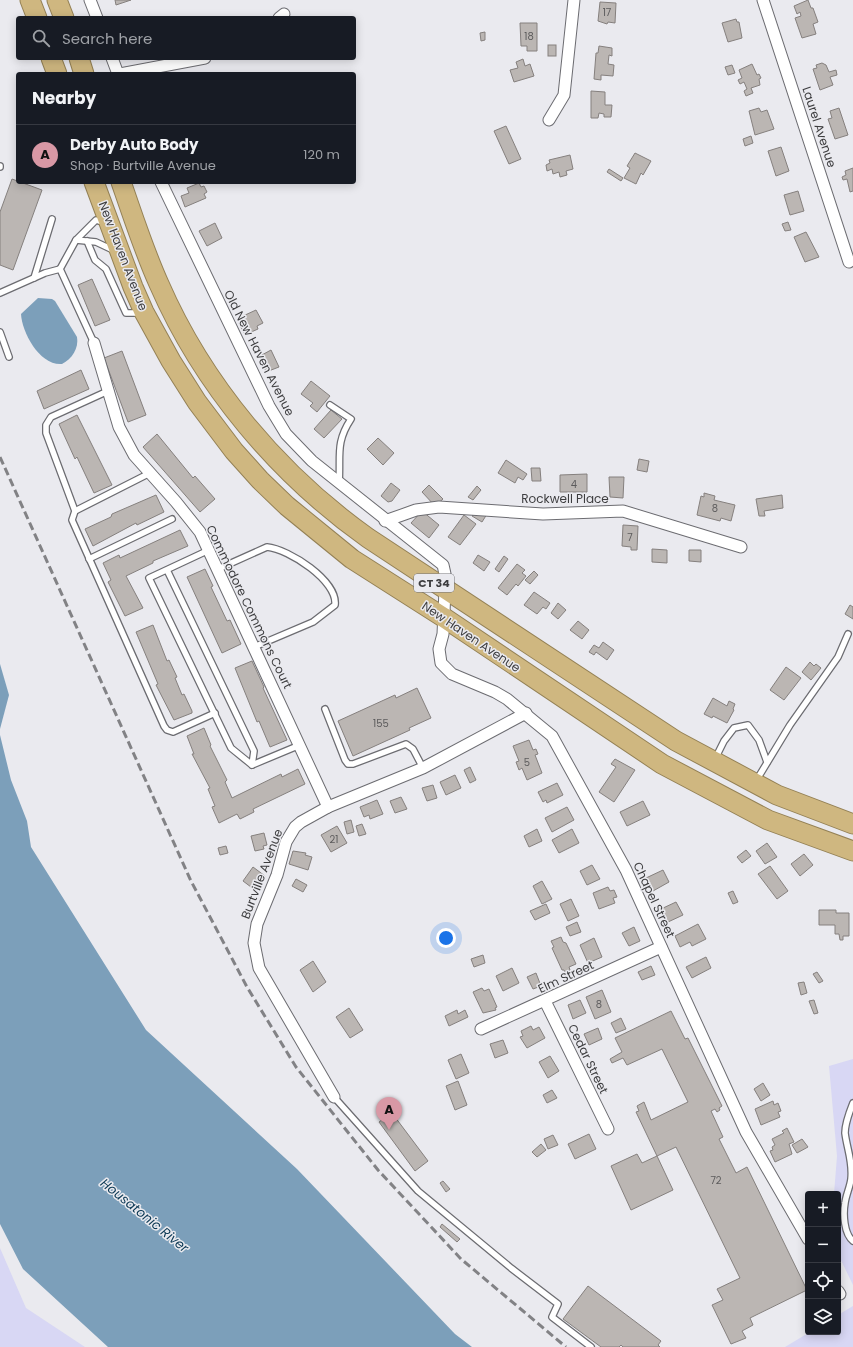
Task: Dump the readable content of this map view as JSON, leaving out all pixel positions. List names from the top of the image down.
{
  "streets": {
    "highway": ["New Haven Avenue", "CT 34"],
    "street": [
      "Laurel Avenue",
      "Old New Haven Avenue",
      "Rockwell Place",
      "Commodore Commons Court",
      "Burtville Avenue",
      "Chapel Street",
      "Elm Street",
      "Cedar Street"
    ]
  },
  "crossings": [
    ["New Haven Avenue", "Old New Haven Avenue"],
    ["New Haven Avenue", "Chapel Street"],
    ["Old New Haven Avenue", "Rockwell Place"],
    ["Old New Haven Avenue", "Chapel Street"],
    ["Commodore Commons Court", "Burtville Avenue"],
    ["Burtville Avenue", "Chapel Street"],
    ["Chapel Street", "Elm Street"],
    ["Elm Street", "Cedar Street"]
  ],
  "water": ["Housatonic River"],
  "house_numbers": [
    "17",
    "18",
    "4",
    "8",
    "7",
    "155",
    "5",
    "21",
    "8",
    "72"
  ],
  "page": {
    "search": "Search here",
    "heading": "Nearby",
    "list": [
      {
        "mark": "A",
        "name": "Derby Auto Body",
        "note": "Shop · Burtville Avenue",
        "value": "120 m"
      }
    ],
    "pins": "A",
    "map_buttons": ["+", "−"]
  }
}
